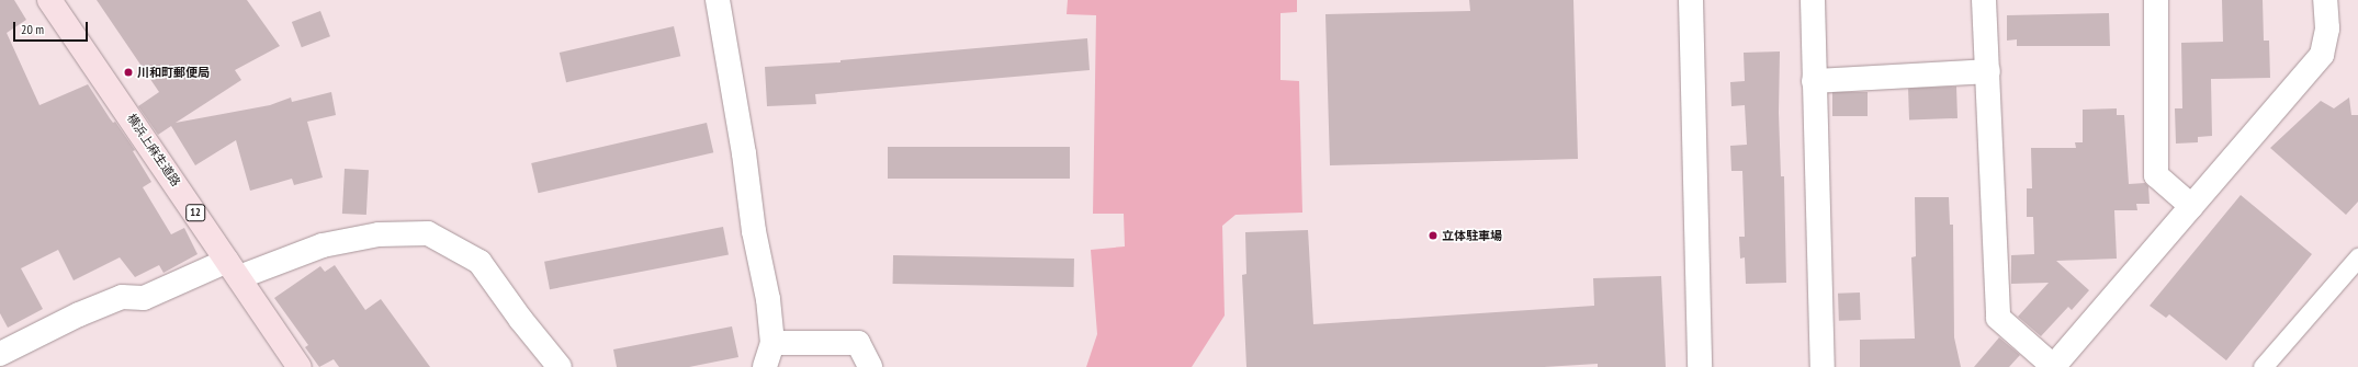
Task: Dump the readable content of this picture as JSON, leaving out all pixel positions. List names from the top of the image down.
{
  "streets": {
    "main road": ["横浜上麻生道路", "12"]
  },
  "places": ["川和町郵便局", "立体駐車場"],
  "scale_bar": "20 m"
}
